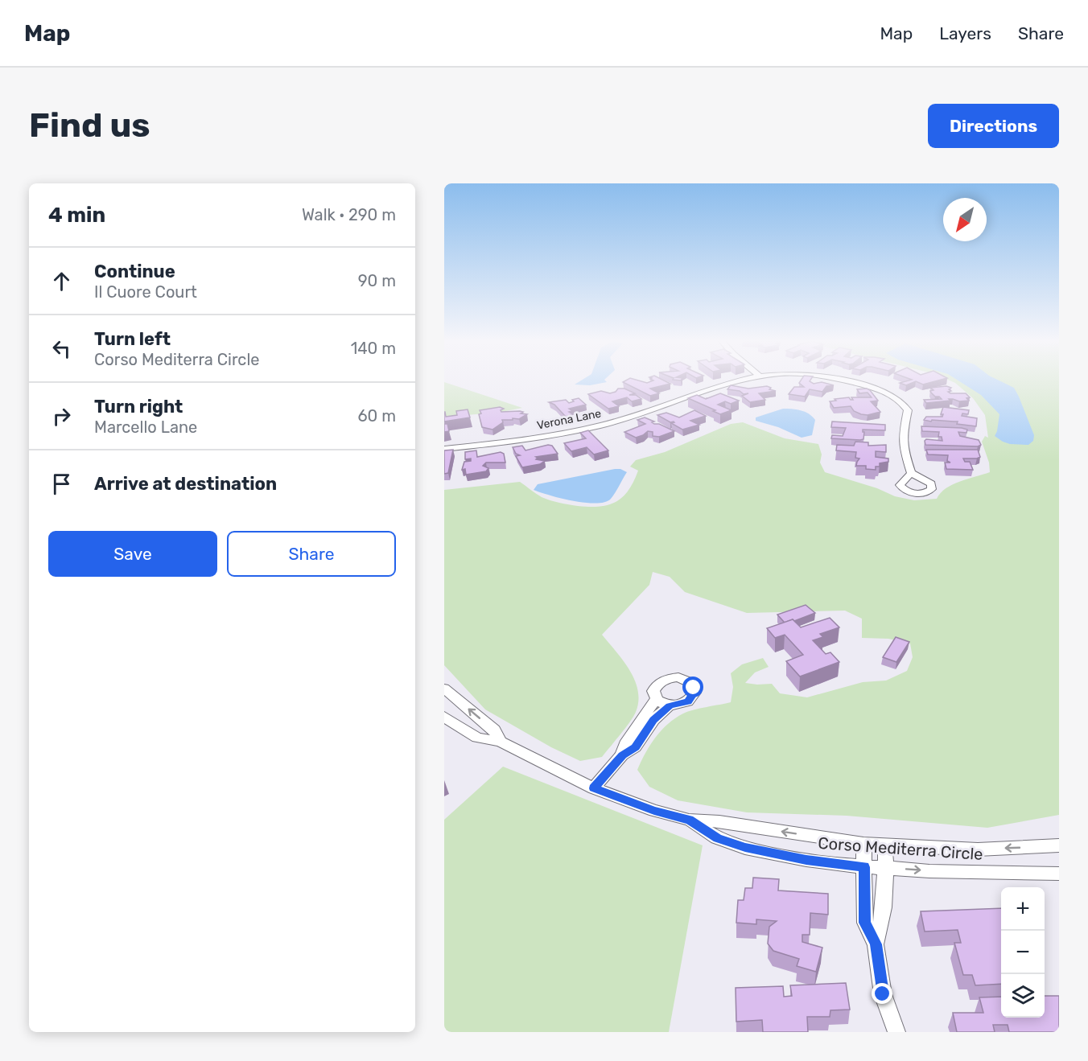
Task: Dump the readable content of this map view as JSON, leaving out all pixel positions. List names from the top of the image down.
{
  "streets": {
    "street": ["Verona Lane", "Corso Mediterra Circle"]
  },
  "north": "bottom left",
  "page": {
    "header": "Map",
    "nav": ["Map", "Layers", "Share"],
    "buttons": [
      "Directions",
      ["Save", "Share"]
    ],
    "title": "Find us",
    "heading": ["4 min", "Walk · 290 m"],
    "list": [
      ["Continue", "Il Cuore Court", "90 m"],
      ["Turn left", "Corso Mediterra Circle", "140 m"],
      ["Turn right", "Marcello Lane", "60 m"],
      "Arrive at destination"
    ],
    "map_buttons": ["+", "−"]
  }
}
